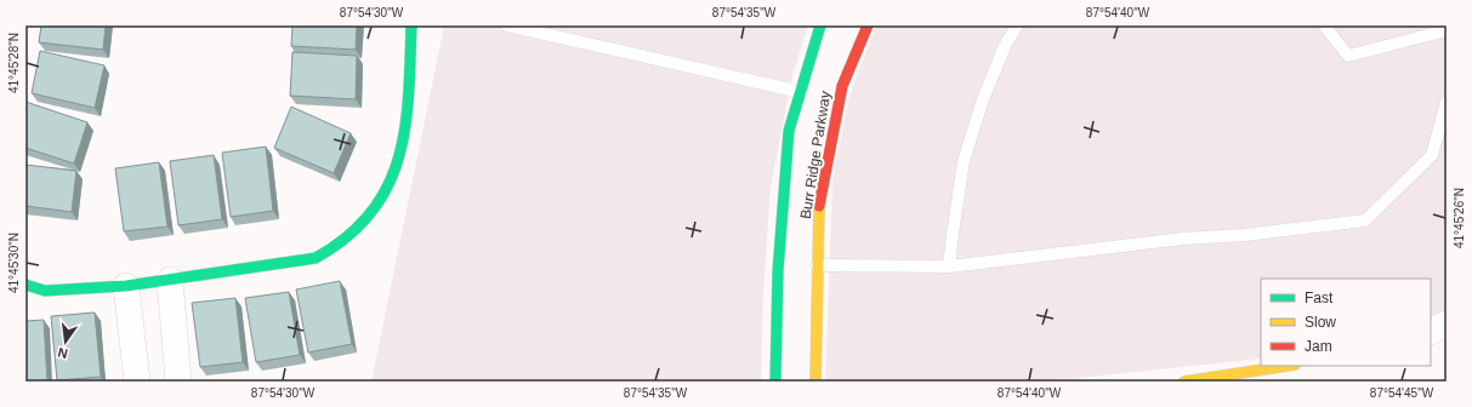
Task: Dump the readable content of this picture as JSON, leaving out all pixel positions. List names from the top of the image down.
{
  "streets": {
    "street": ["Burr Ridge Parkway"]
  },
  "legend": ["Fast", "Slow", "Jam"],
  "north": "bottom",
  "coordinates": [
    "87°54'30\"W",
    "87°54'35\"W",
    "87°54'40\"W",
    "41°45'28\"N",
    "41°45'26\"N",
    "41°45'30\"N",
    "87°54'45\"W"
  ]
}
